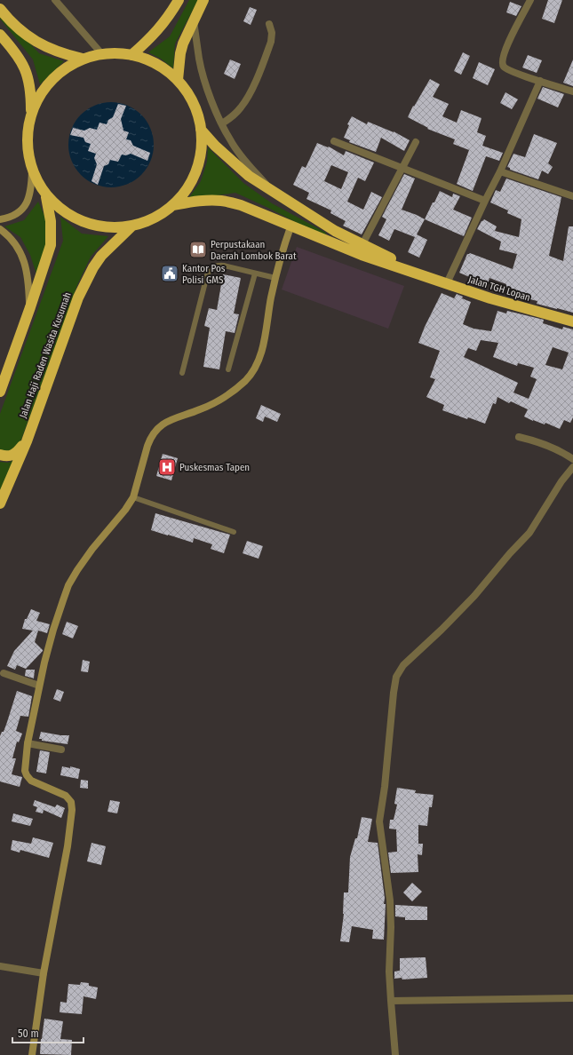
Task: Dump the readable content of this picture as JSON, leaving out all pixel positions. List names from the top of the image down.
{
  "streets": {
    "highway": ["Jalan TGH Lopan", "Jalan Haji Raden Wasita Kusumah"]
  },
  "places": {
    "library": ["Perpustakaan Daerah Lombok Barat"],
    "public building": ["Kantor Pos Polisi GMS"],
    "hospital": ["Puskesmas Tapen"]
  },
  "scale_bar": "50 m"
}
